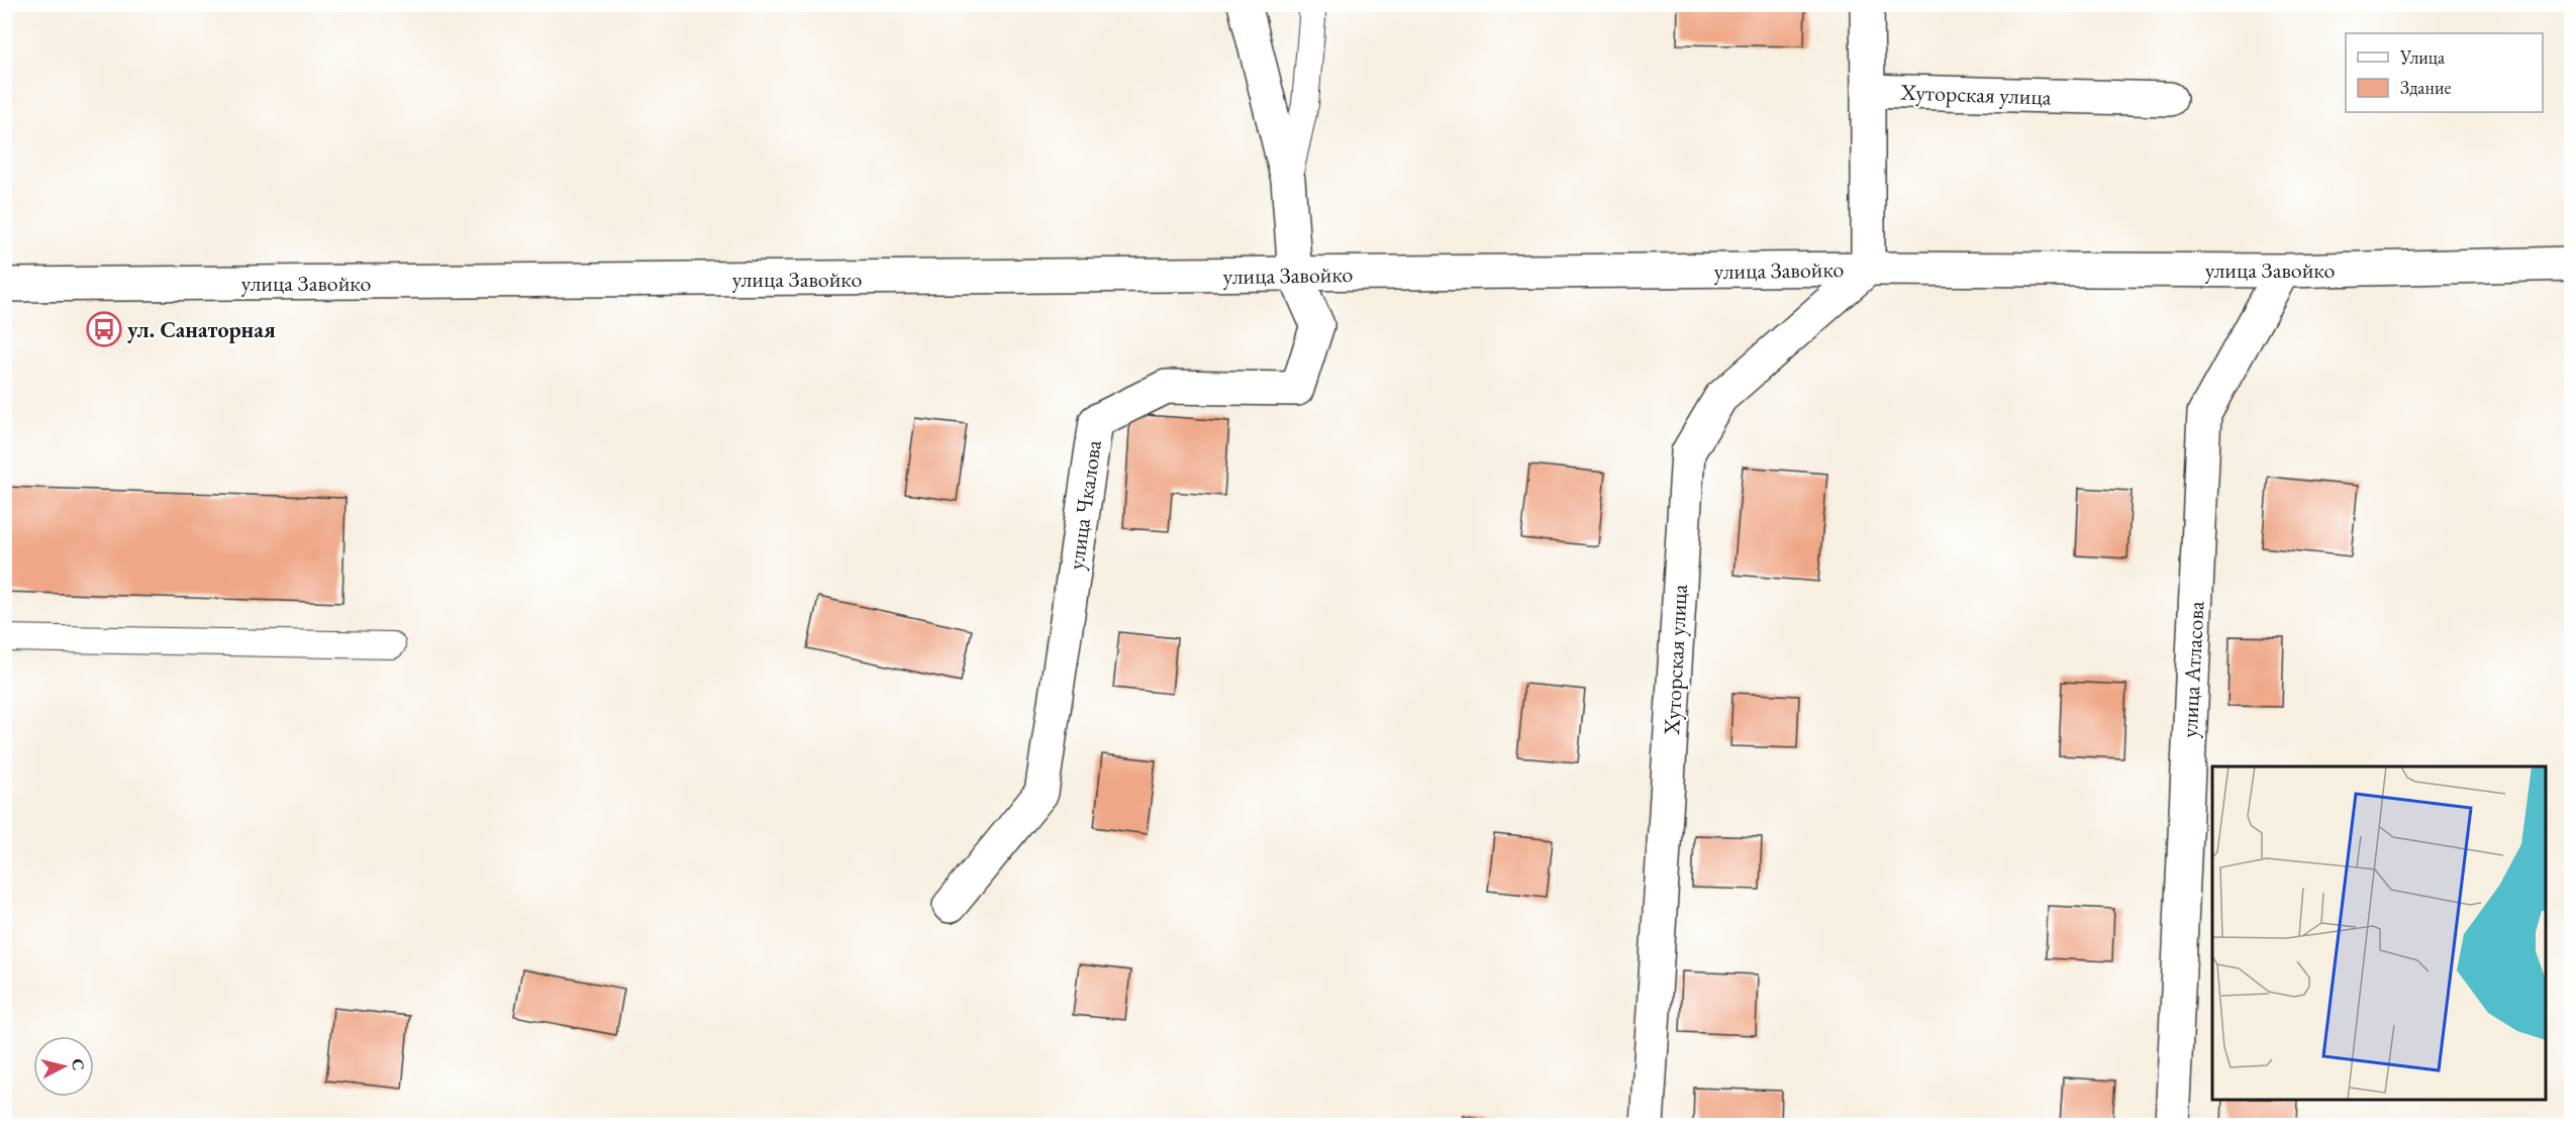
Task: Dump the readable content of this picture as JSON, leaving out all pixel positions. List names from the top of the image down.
{
  "streets": {
    "street": [
      "Хуторская улица",
      "улица Завойко",
      "улица Чкалова",
      "улица Атласова"
    ]
  },
  "crossings": [
    ["Хуторская улица", "улица Завойко"],
    ["улица Завойко", "улица Чкалова"],
    ["улица Завойко", "улица Атласова"]
  ],
  "places": {
    "bus stop": ["ул. Санаторная"]
  },
  "legend": ["Улица", "Здание"],
  "north": "right"
}
